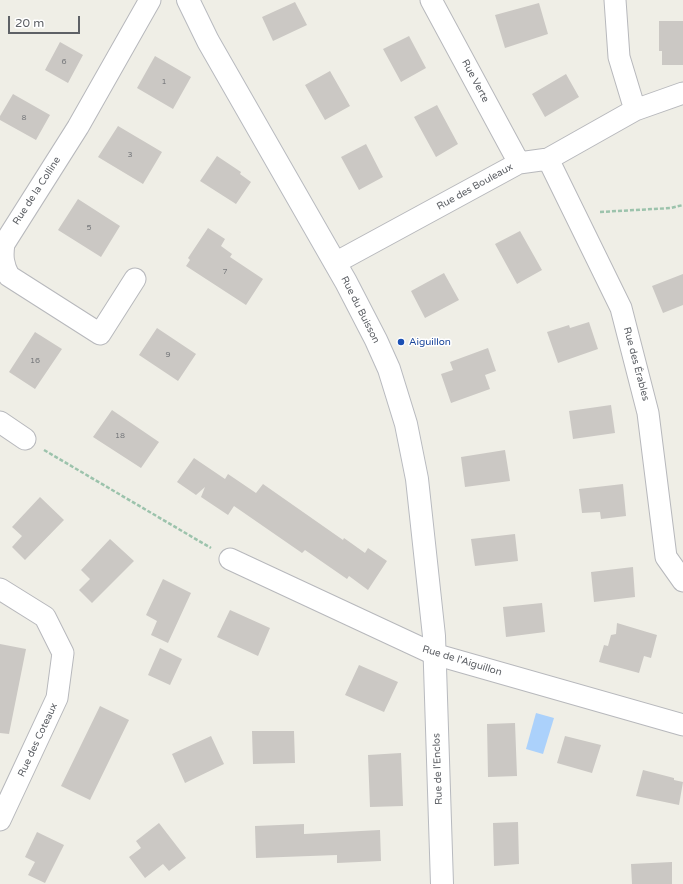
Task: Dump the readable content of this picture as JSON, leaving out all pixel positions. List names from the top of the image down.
{
  "streets": {
    "street": [
      "Rue Verte",
      "Rue des Bouleaux",
      "Rue de la Colline",
      "Rue du Buisson",
      "Rue des Érables",
      "Rue de l'Aiguillon",
      "Rue des Coteaux",
      "Rue de l'Enclos"
    ]
  },
  "crossings": [
    ["Rue Verte", "Rue des Bouleaux"],
    ["Rue des Bouleaux", "Rue du Buisson"],
    ["Rue des Bouleaux", "Rue des Érables"],
    ["Rue du Buisson", "Rue de l'Aiguillon"],
    ["Rue du Buisson", "Rue de l'Enclos"],
    ["Rue de l'Aiguillon", "Rue de l'Enclos"]
  ],
  "places": ["Aiguillon"],
  "house_numbers": [
    "6",
    "1",
    "8",
    "3",
    "5",
    "7",
    "9",
    "16",
    "18"
  ],
  "scale_bar": "20 m"
}
